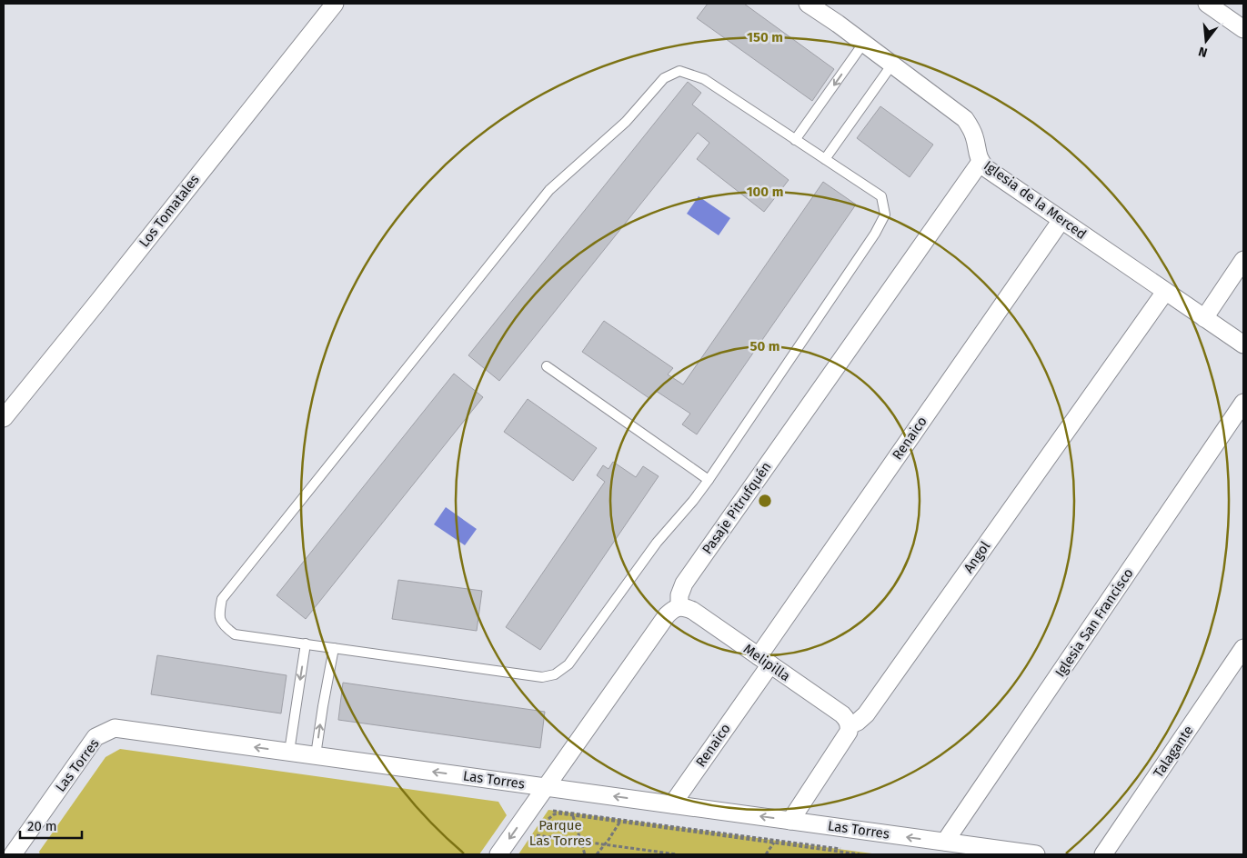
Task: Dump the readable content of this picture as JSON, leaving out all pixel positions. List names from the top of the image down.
{
  "streets": {
    "street": [
      "Iglesia de la Merced",
      "Los Tomatales",
      "Renaico",
      "Pasaje Pitrufquén",
      "Angol",
      "Iglesia San Francisco",
      "Melipilla",
      "Talagante",
      "Las Torres"
    ]
  },
  "crossings": [
    ["Iglesia de la Merced", "Renaico"],
    ["Iglesia de la Merced", "Pasaje Pitrufquén"],
    ["Iglesia de la Merced", "Angol"],
    ["Renaico", "Melipilla"],
    ["Renaico", "Las Torres"],
    ["Pasaje Pitrufquén", "Melipilla"],
    ["Angol", "Melipilla"],
    ["Angol", "Las Torres"],
    ["Iglesia San Francisco", "Las Torres"]
  ],
  "one_way": ["Las Torres"],
  "parks": ["Parque Las Torres"],
  "scale_bar": "20 m",
  "north": "bottom",
  "rings": ["150 m", "100 m", "50 m"]
}
